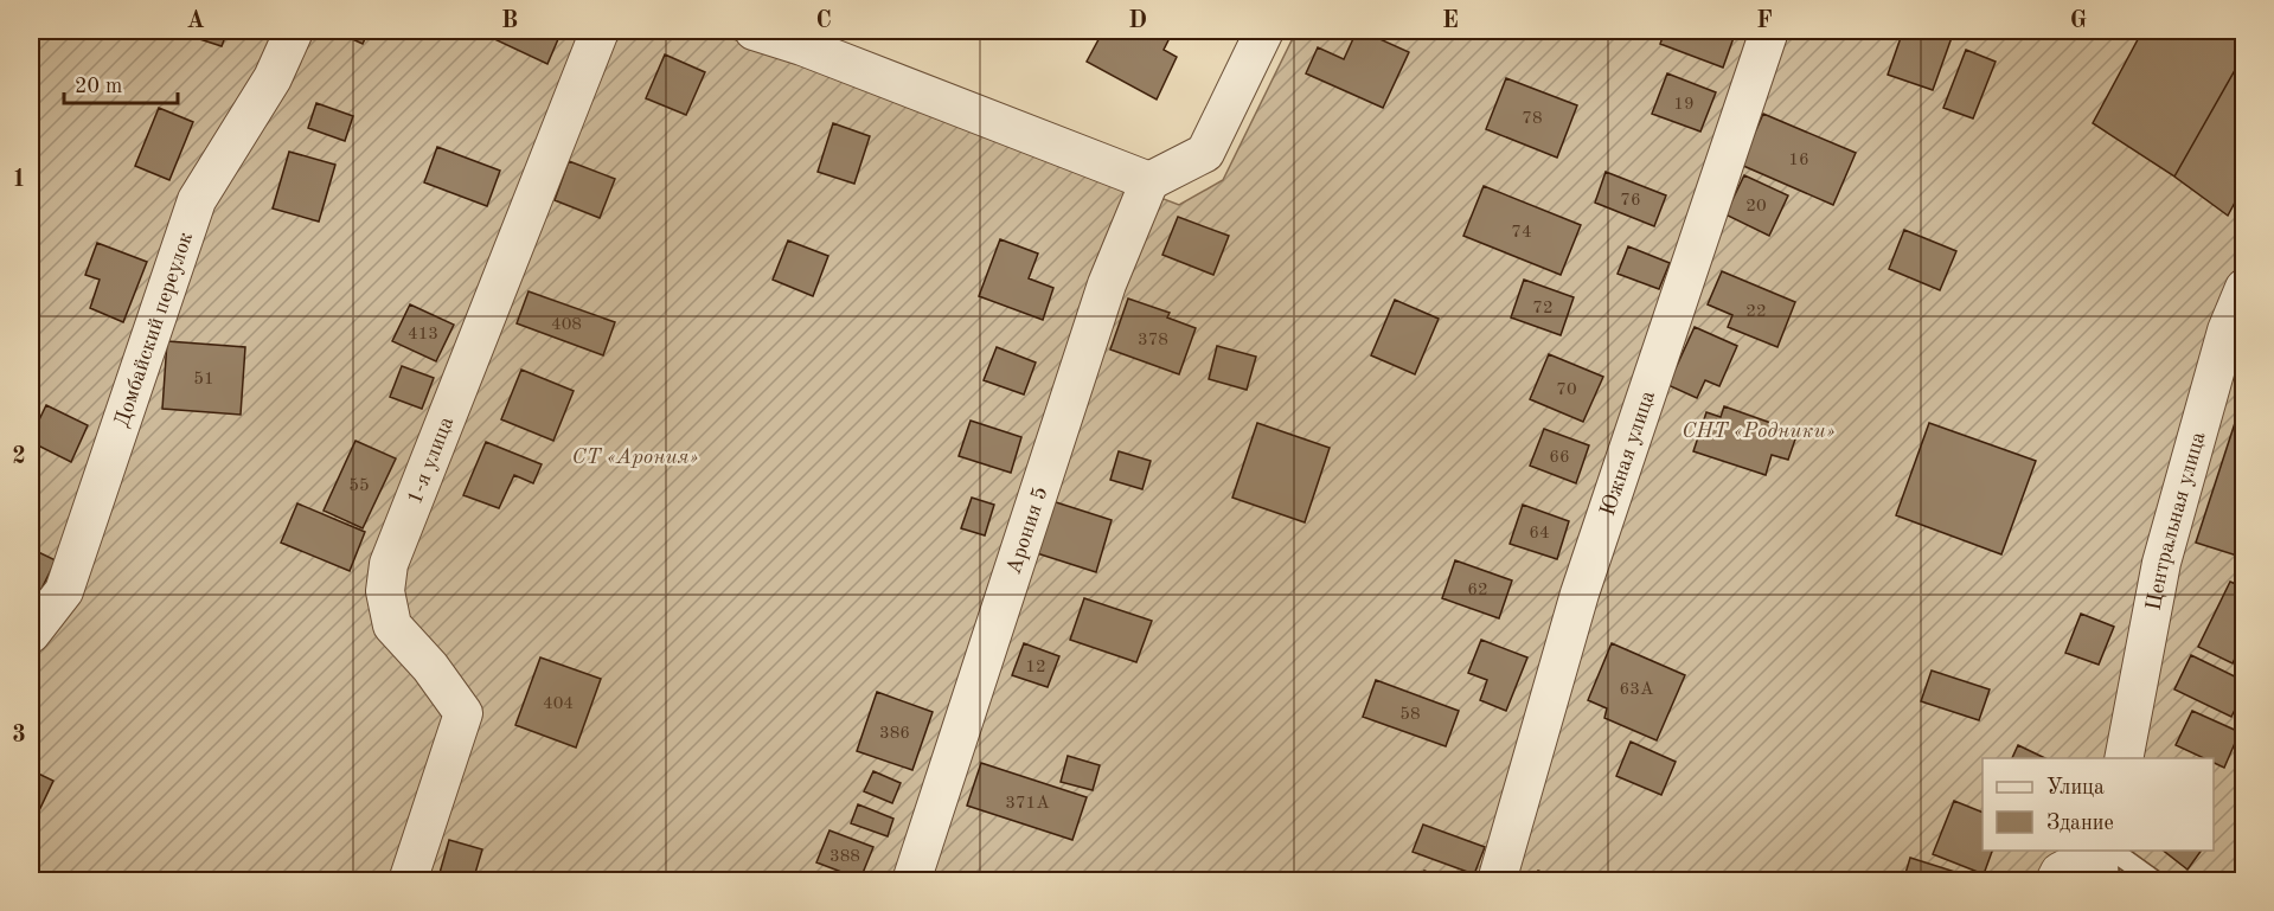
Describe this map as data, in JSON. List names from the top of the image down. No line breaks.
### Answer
{"streets":{"street":["Домбайский переулок","Южная улица","1-я улица","Центральная улица","Арония 5"]},"parks":["СНТ «Родники»","СТ «Арония»"],"house_numbers":["19","78","16","76","20","74","72","22","408","413","378","51","70","66","55","64","62","12","63А","404","58","386","371А","388"],"legend":["Улица","Здание"],"scale_bar":"20 m","grid":{"columns":["A","B","C","D","E","F","G"],"rows":["1","2","3"]}}
